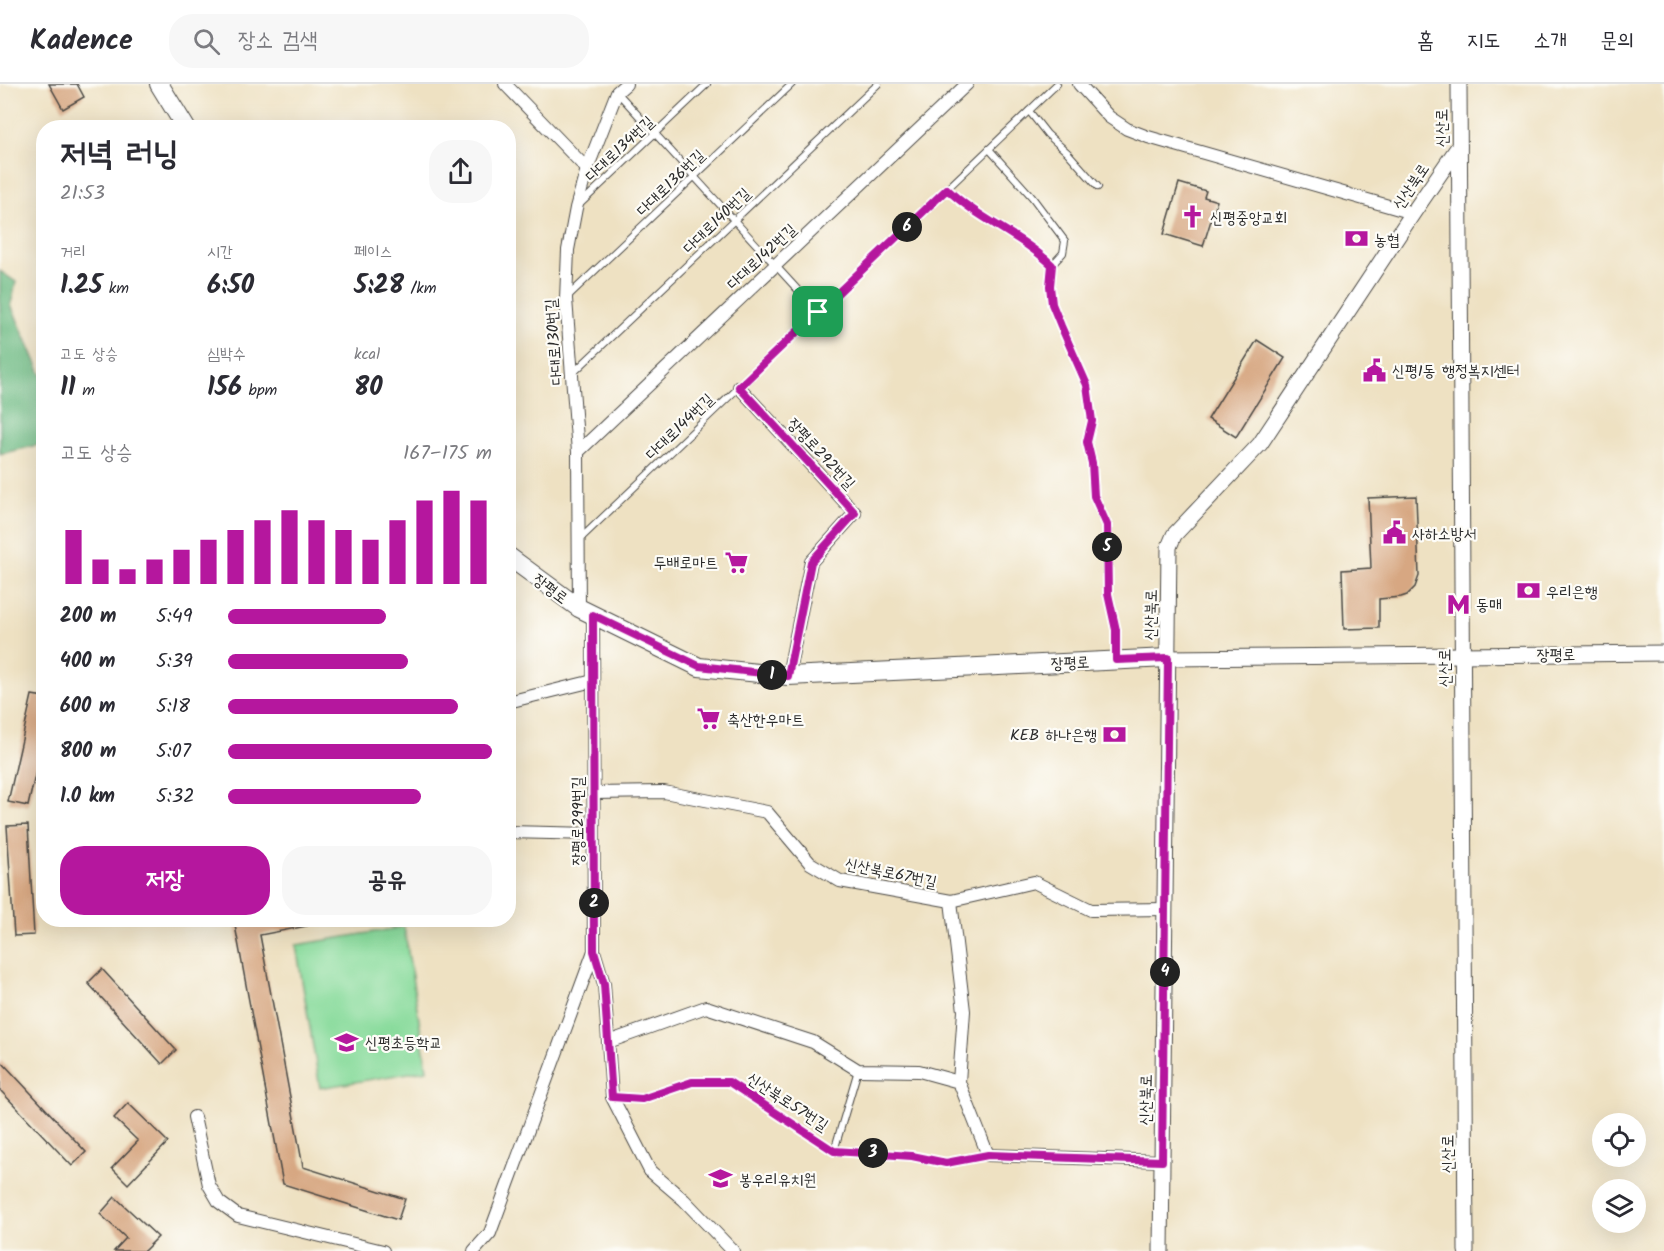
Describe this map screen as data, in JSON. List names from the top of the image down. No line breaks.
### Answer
{"streets":{"main road":["장평로"],"street":["신산로","신산북로","다대로142번길","다대로130번길","장평로292번길","장평로299번길","신산북로67번길","신산북로57번길"],"lane":["다대로134번길","다대로136번길","다대로140번길","다대로144번길"]},"crossings":[["신산로","신산북로"],["신산로","장평로"],["다대로134번길","다대로130번길"],["다대로136번길","다대로130번길"],["신산북로","장평로"],["신산북로","신산북로67번길"],["신산북로","신산북로57번길"],["다대로140번길","다대로130번길"],["다대로142번길","다대로130번길"],["다대로130번길","다대로144번길"],["다대로130번길","장평로"],["다대로130번길","장평로299번길"],["다대로144번길","장평로292번길"],["장평로292번길","장평로"],["장평로","장평로299번길"],["장평로299번길","신산북로67번길"],["장평로299번길","신산북로57번길"]],"places":{"church":["신평중앙교회"],"bank":["농협","우리은행","KEB 하나은행"],"public building":["신평1동 행정복지센터","사하소방서"],"supermarket":["두배로마트","축산한우마트"],"metro station":["동매"],"school or university":["신평초등학교","봉우리유치원"]},"page":{"header":"Kadence","search":"장소 검색","nav":["홈","지도","소개","문의"],"heading":["저녁 러닝","21:53"],"pins":["6","5","1","2","4","3"],"stats":[["거리","1.25 km"],["시간","6:50"],["페이스","5:28 /km"],["고도 상승","11 m"],["심박수","156 bpm"],["kcal","80"]],"chart":["고도 상승","167–175 m"],"list":[{"name":"200 m","note":"5:49"},{"name":"400 m","note":"5:39"},{"name":"600 m","note":"5:18"},{"name":"800 m","note":"5:07"},{"name":"1.0 km","note":"5:32"}],"buttons":["저장","공유"]}}
